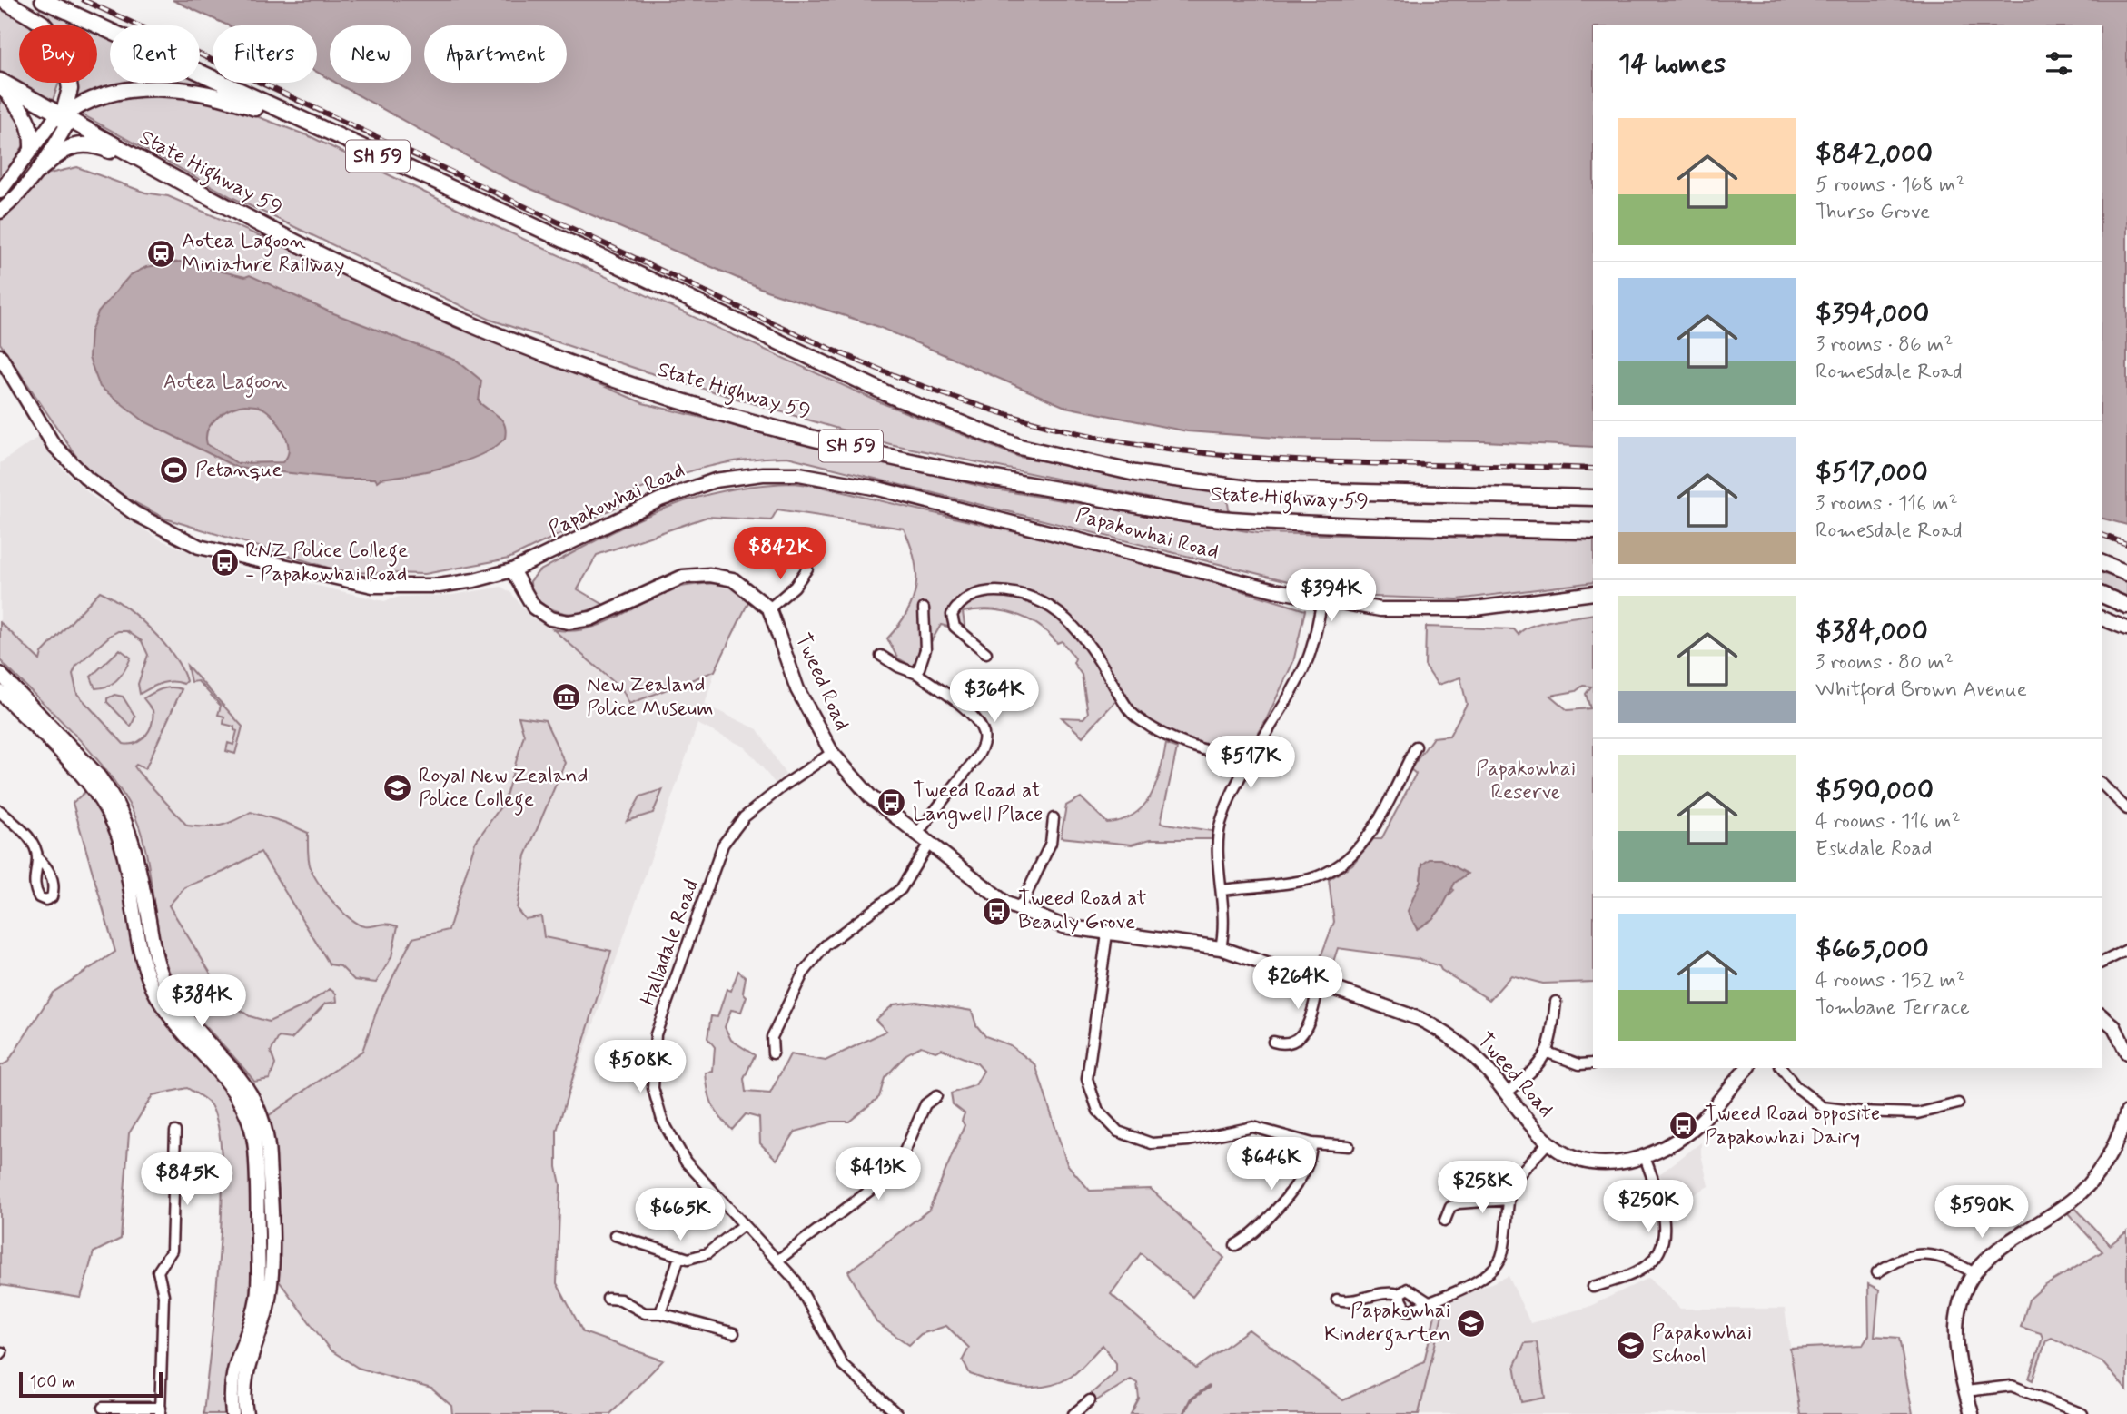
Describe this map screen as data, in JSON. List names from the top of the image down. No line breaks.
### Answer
{"streets":{"main road":["SH 59","State Highway 59"],"street":["Papakowhai Road","Tweed Road","Halladale Road"]},"crossings":[["Tweed Road","Halladale Road"]],"parks":["Aotea Lagoon","Papakowhai Reserve"],"places":{"station":["Aotea Lagoon Miniature Railway"],"sports":["Petanque"],"bus stop":["RNZ Police College - Papakowhai Road","Tweed Road at Langwell Place","Tweed Road at Beauly Grove","Tweed Road opposite Papakowhai Dairy"],"museum":["New Zealand Police Museum"],"school or university":["Royal New Zealand Police College","Papakowhai Kindergarten","Papakowhai School"]},"scale_bar":"100 m","page":{"chip":["Buy","Rent","Filters","New","Apartment"],"heading":"14 homes","list":[{"name":"$842,000","note":"5 rooms · 168 m² · Thurso Grove"},{"name":"$394,000","note":"3 rooms · 86 m² · Romesdale Road"},{"name":"$517,000","note":"3 rooms · 116 m² · Romesdale Road"},{"name":"$384,000","note":"3 rooms · 80 m² · Whitford Brown Avenue"},{"name":"$590,000","note":"4 rooms · 116 m² · Eskdale Road"},{"name":"$665,000","note":"4 rooms · 152 m² · Tombane Terrace"}],"price":["$842K","$394K","$364K","$517K","$264K","$384K","$508K","$646K","$413K","$845K","$258K","$250K","$590K","$665K"],"scale":"100 m"}}
